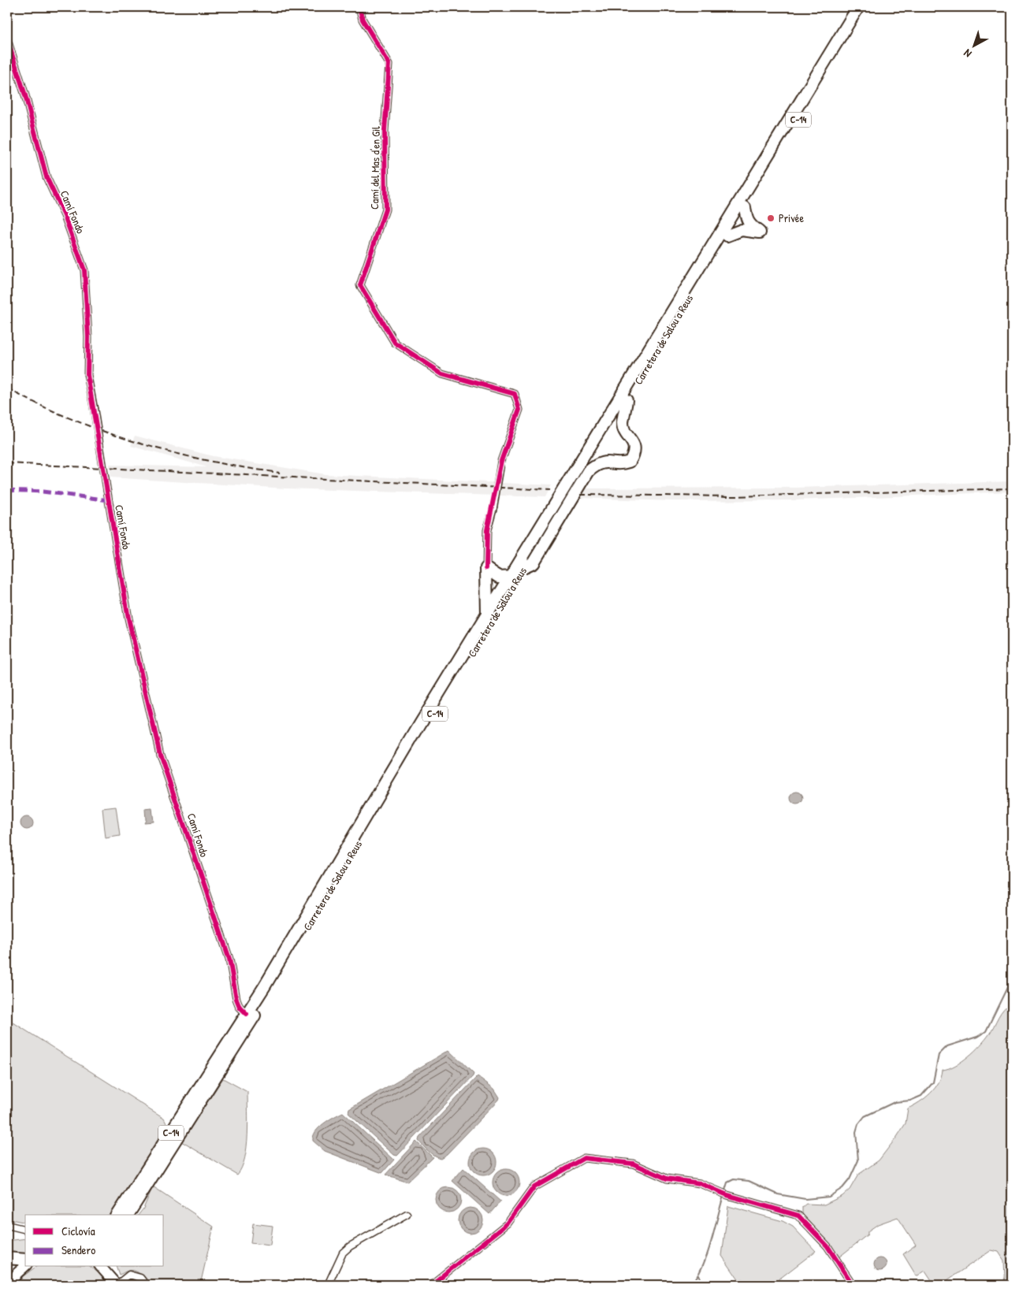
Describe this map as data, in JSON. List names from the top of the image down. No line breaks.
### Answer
{"streets":{"highway":["C-14","Carretera de Salou a Reus"],"street":["Camí del Mas d'en Gil","Camí Fondo"]},"crossings":[["C-14","Camí Fondo"]],"places":["Privée"],"legend":["Ciclovía","Sendero"],"north":"bottom left"}
